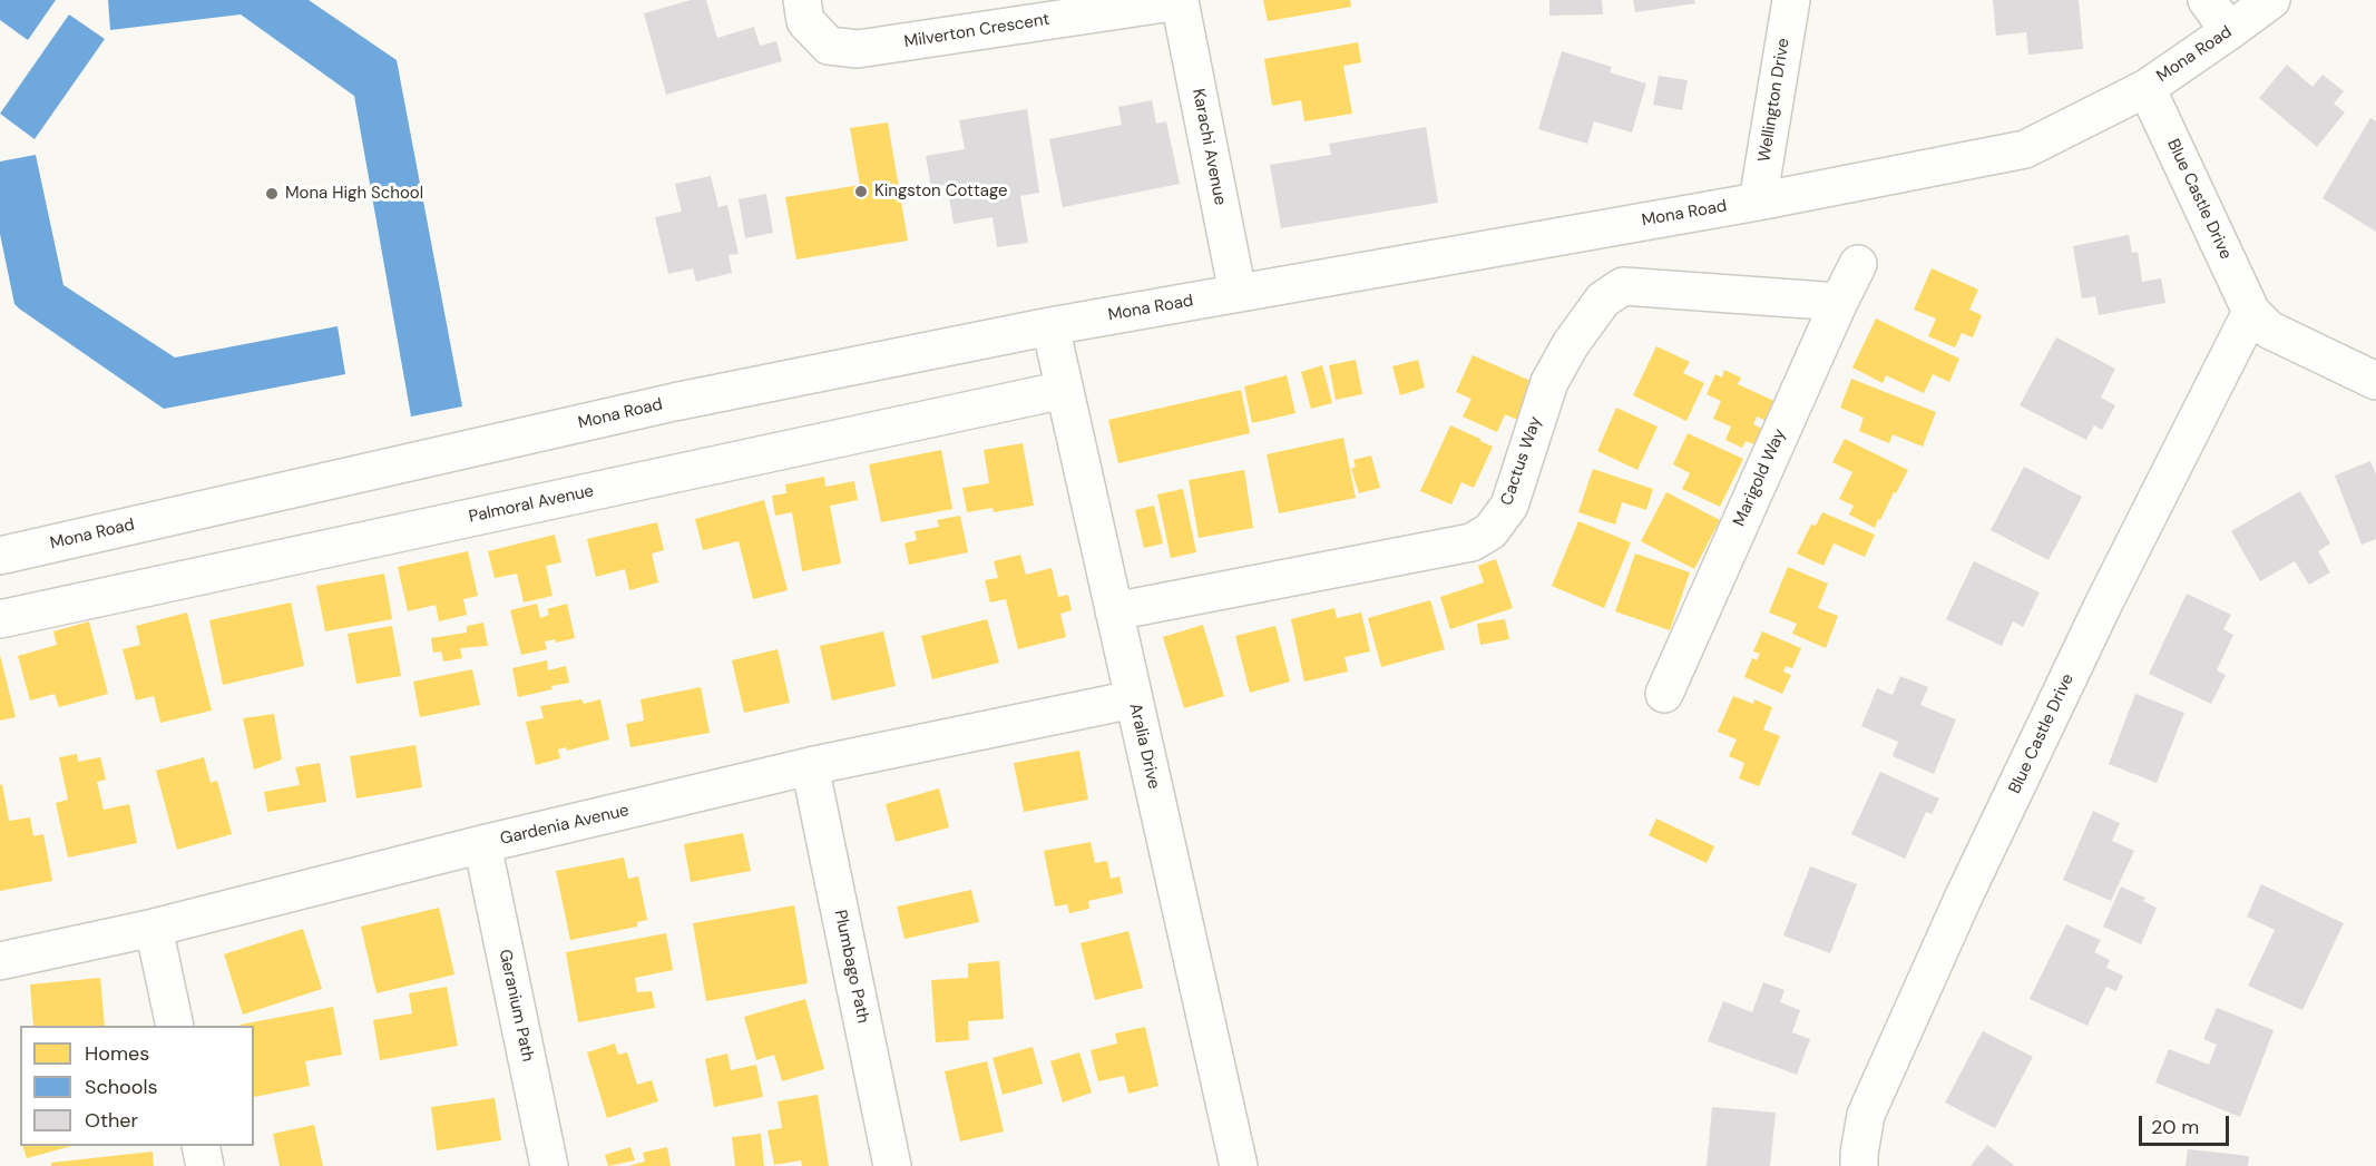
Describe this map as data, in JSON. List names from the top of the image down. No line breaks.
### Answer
{"streets":{"street":["Milverton Crescent","Mona Road","Wellington Drive","Karachi Avenue","Blue Castle Drive","Cactus Way","Marigold Way","Palmoral Avenue","Aralia Drive","Gardenia Avenue","Plumbago Path","Geranium Path"]},"crossings":[["Milverton Crescent","Karachi Avenue"],["Mona Road","Wellington Drive"],["Mona Road","Karachi Avenue"],["Mona Road","Blue Castle Drive"],["Mona Road","Aralia Drive"],["Cactus Way","Marigold Way"],["Cactus Way","Aralia Drive"],["Palmoral Avenue","Aralia Drive"],["Aralia Drive","Gardenia Avenue"],["Gardenia Avenue","Plumbago Path"],["Gardenia Avenue","Geranium Path"]],"places":["Kingston Cottage","Mona High School"],"legend":["Homes","Schools","Other"],"scale_bar":"20 m"}
